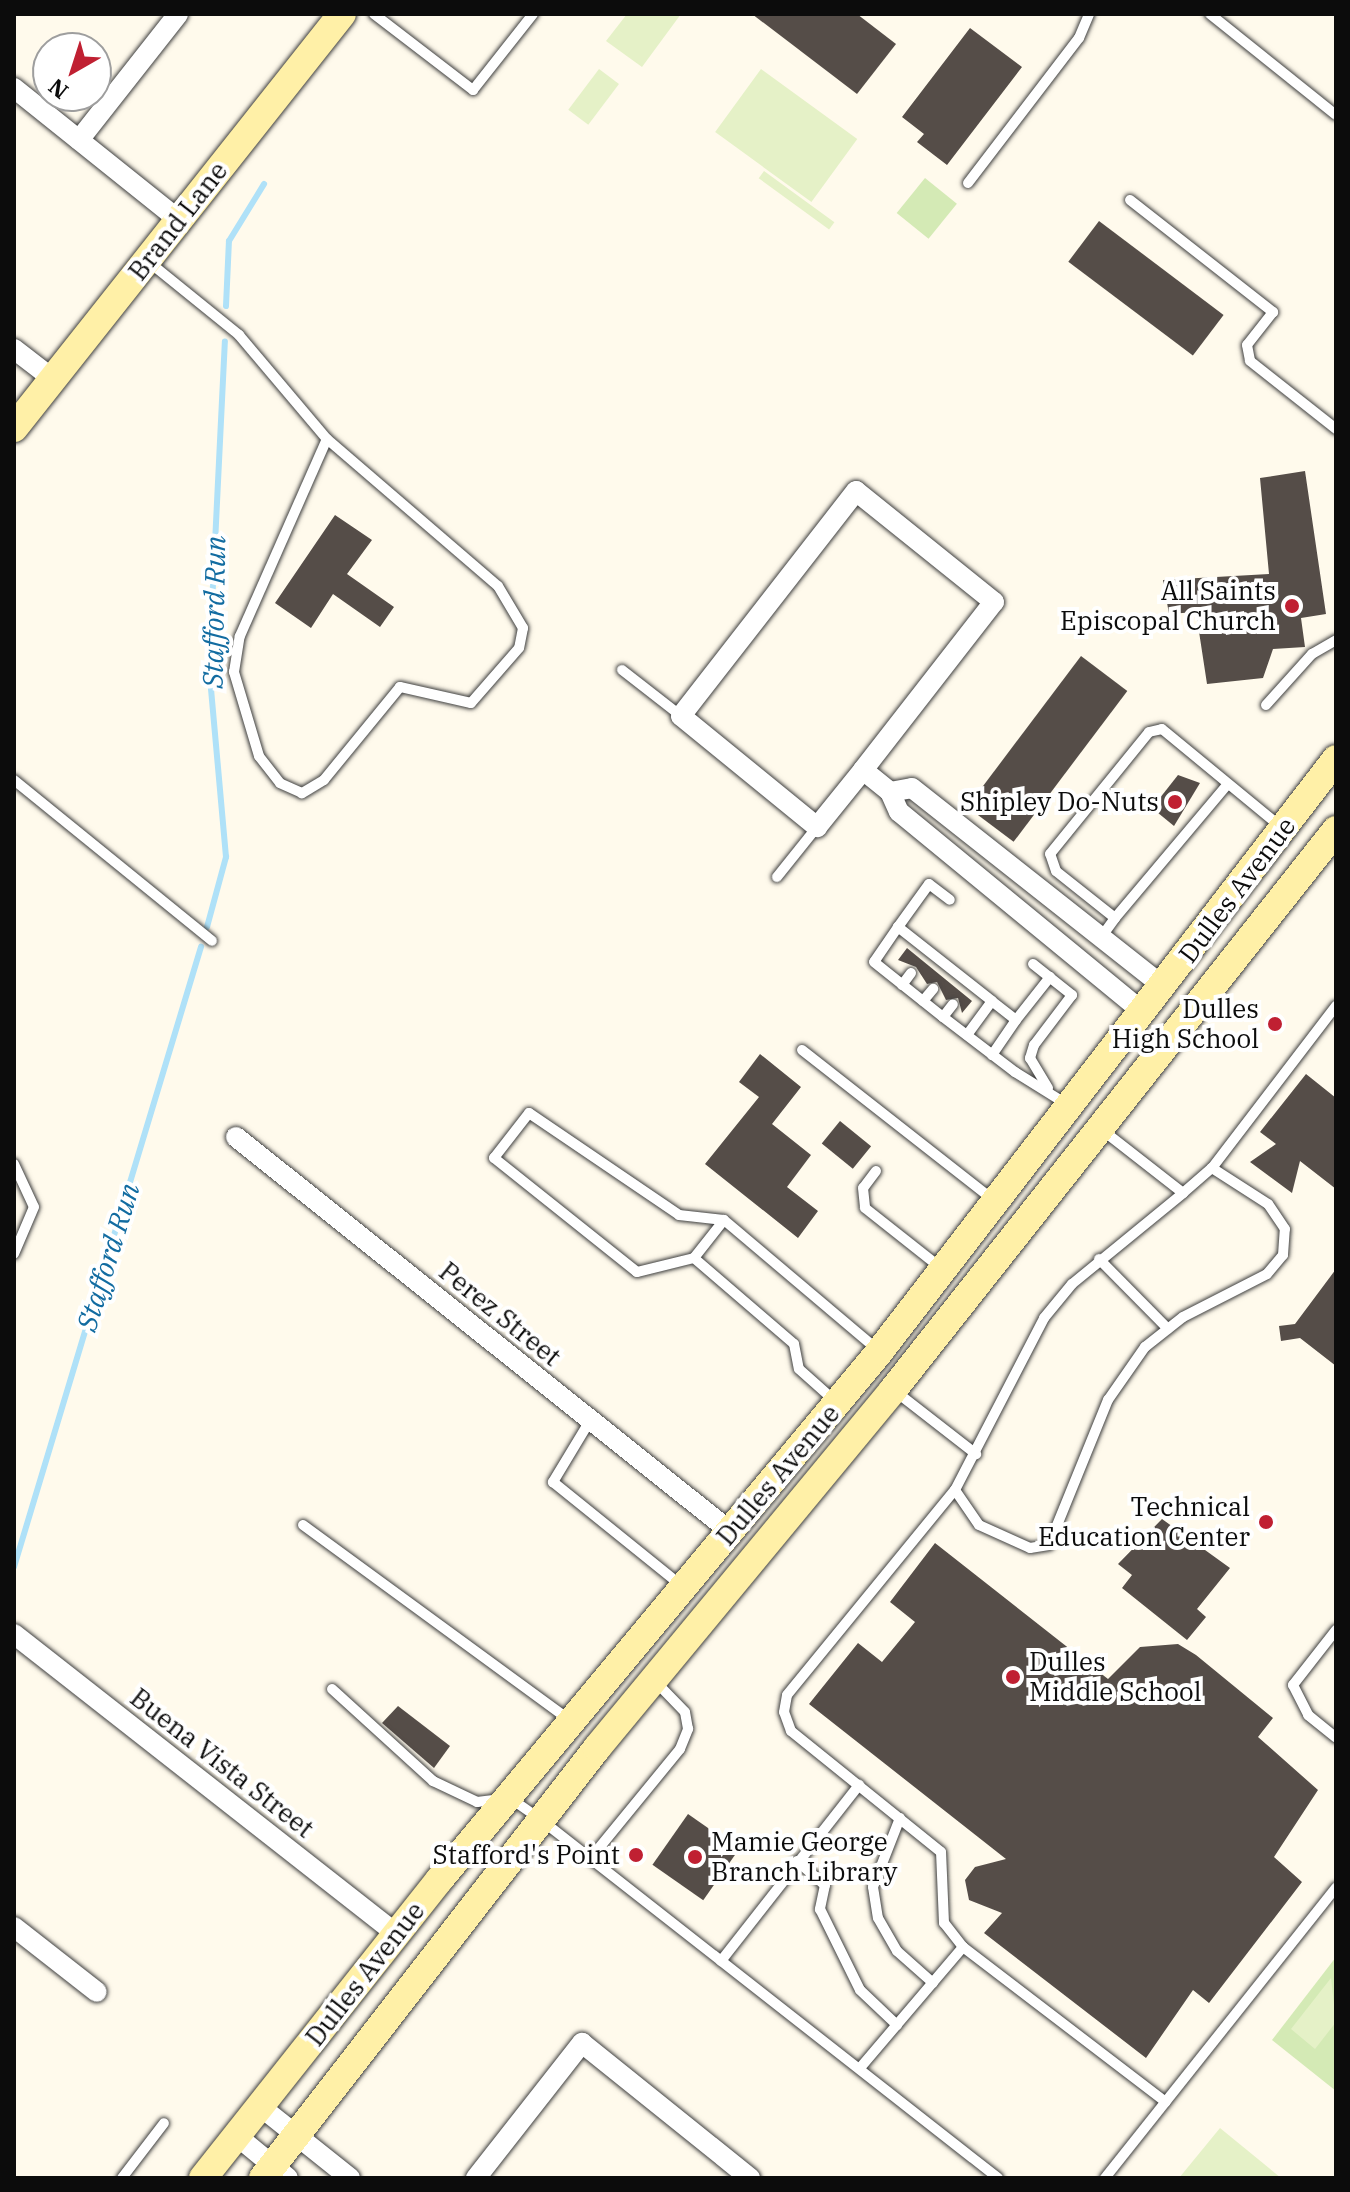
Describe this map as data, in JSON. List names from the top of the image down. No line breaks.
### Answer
{"streets":{"main road":["Brand Lane","Dulles Avenue"],"street":["Perez Street","Buena Vista Street"]},"crossings":[["Dulles Avenue","Perez Street"],["Dulles Avenue","Buena Vista Street"]],"water":["Stafford Run"],"places":["All Saints Episcopal Church","Shipley Do-Nuts","Dulles High School","Technical Education Center","Dulles Middle School","Stafford's Point","Mamie George Branch Library"],"north":"bottom left"}
